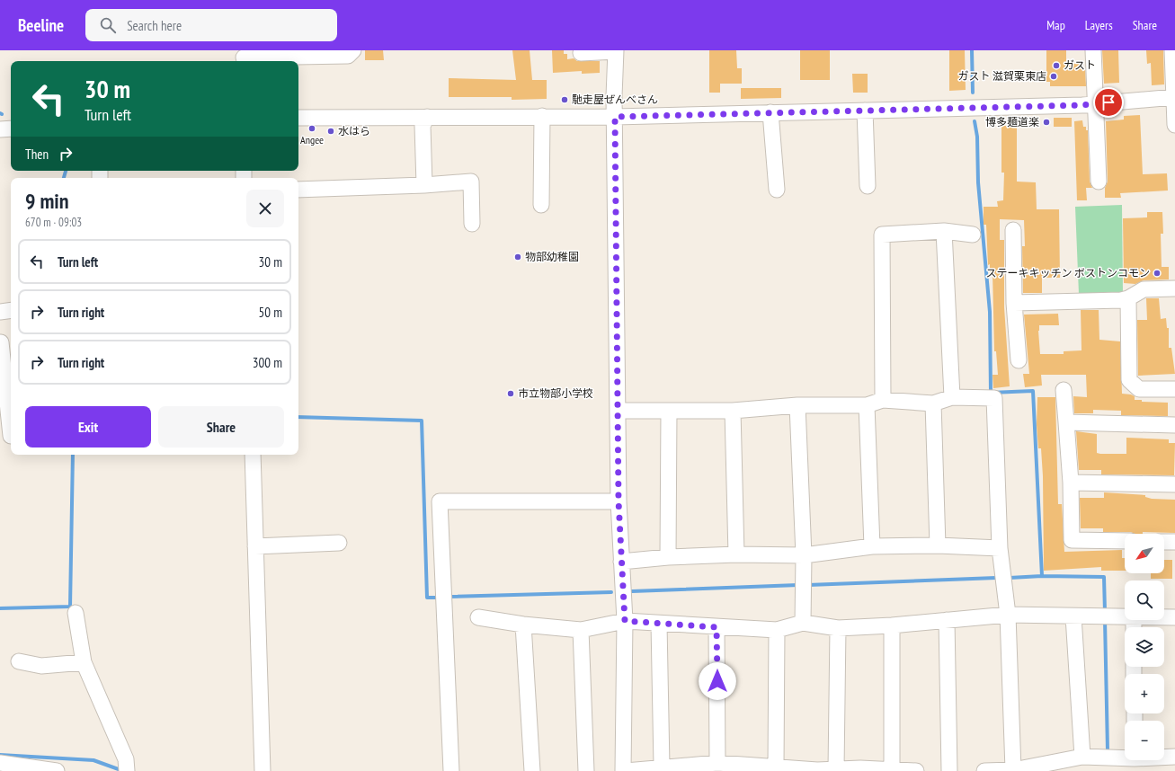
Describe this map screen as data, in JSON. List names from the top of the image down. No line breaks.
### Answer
{"places":["ガスト","ガスト 滋賀栗東店","馳走屋ぜんべさん","博多麺道楽","Angee","水はら","物部幼稚園","ステーキキッチン ボストンコモン","市立物部小学校"],"north":"bottom left","page":{"header":"Beeline","search":"Search here","nav":["Map","Layers","Share"],"turn":["30 m","Turn left"],"then":"Then","heading":["9 min","670 m · 09:03"],"list":[{"name":"Turn left","value":"30 m"},{"name":"Turn right","value":"50 m"},{"name":"Turn right","value":"300 m"}],"buttons":["Exit","Share"],"map_buttons":["+","−"]}}
